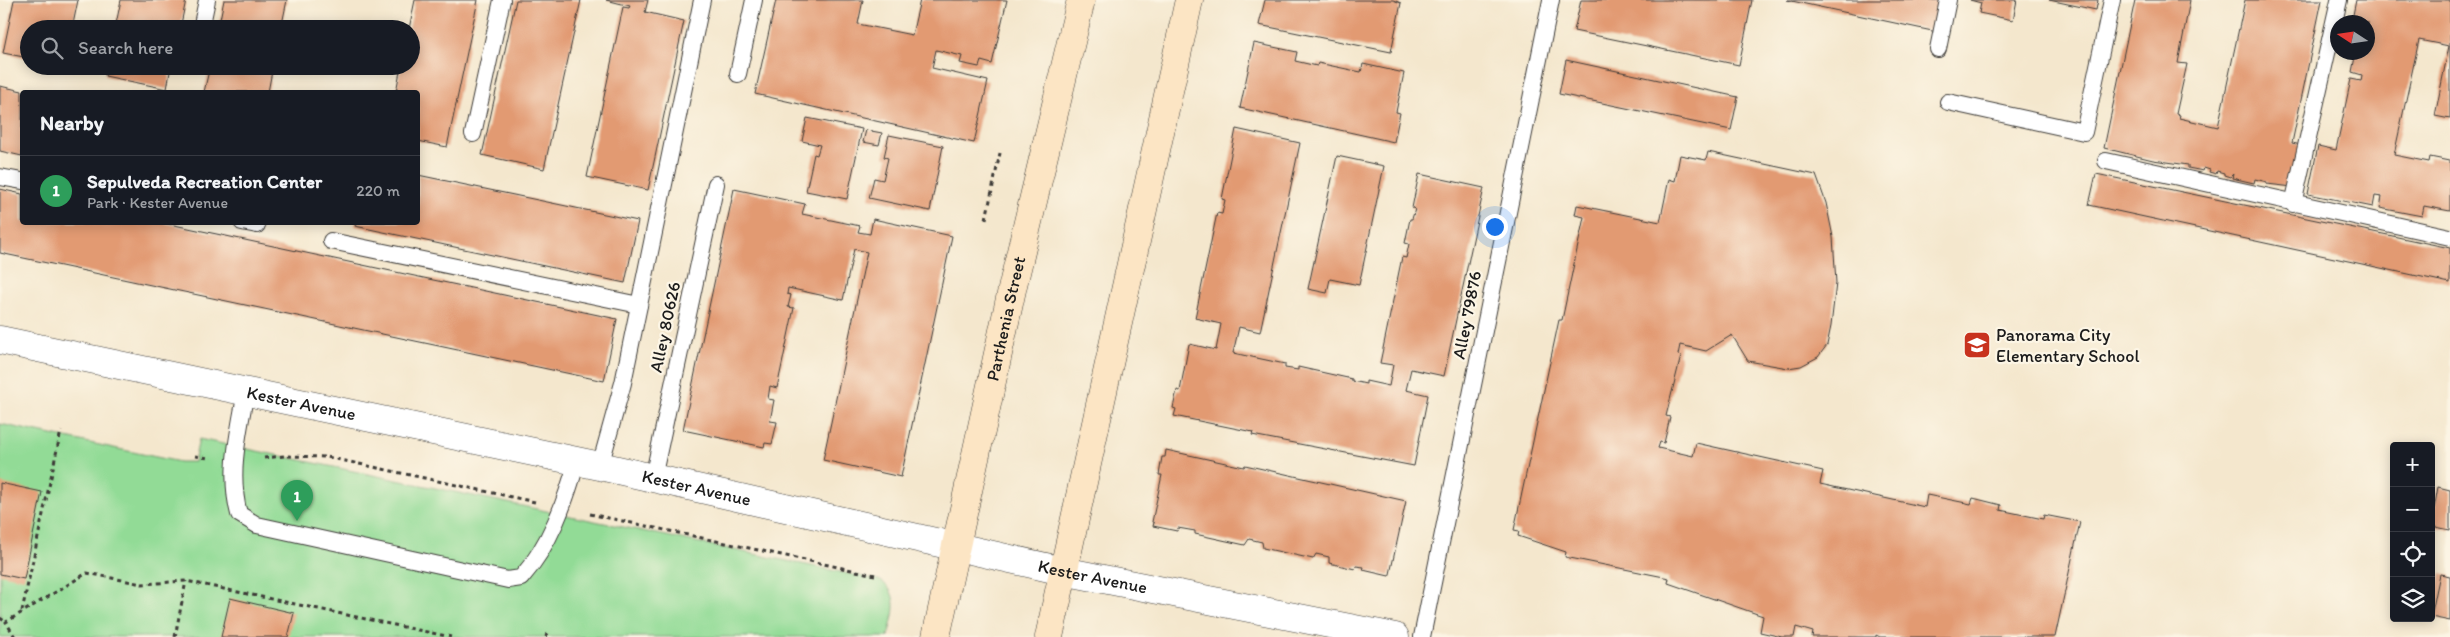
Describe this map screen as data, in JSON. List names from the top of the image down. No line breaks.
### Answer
{"streets":{"main road":["Parthenia Street"],"street":["Kester Avenue"],"lane":["Alley 79876","Alley 80626"]},"crossings":[["Parthenia Street","Kester Avenue"],["Alley 80626","Kester Avenue"]],"places":{"school or university":["Panorama City Elementary School"]},"north":"left","page":{"search":"Search here","heading":"Nearby","list":[{"mark":"1","name":"Sepulveda Recreation Center","note":"Park · Kester Avenue","value":"220 m"}],"map_buttons":["+","−"],"pins":"1"}}
